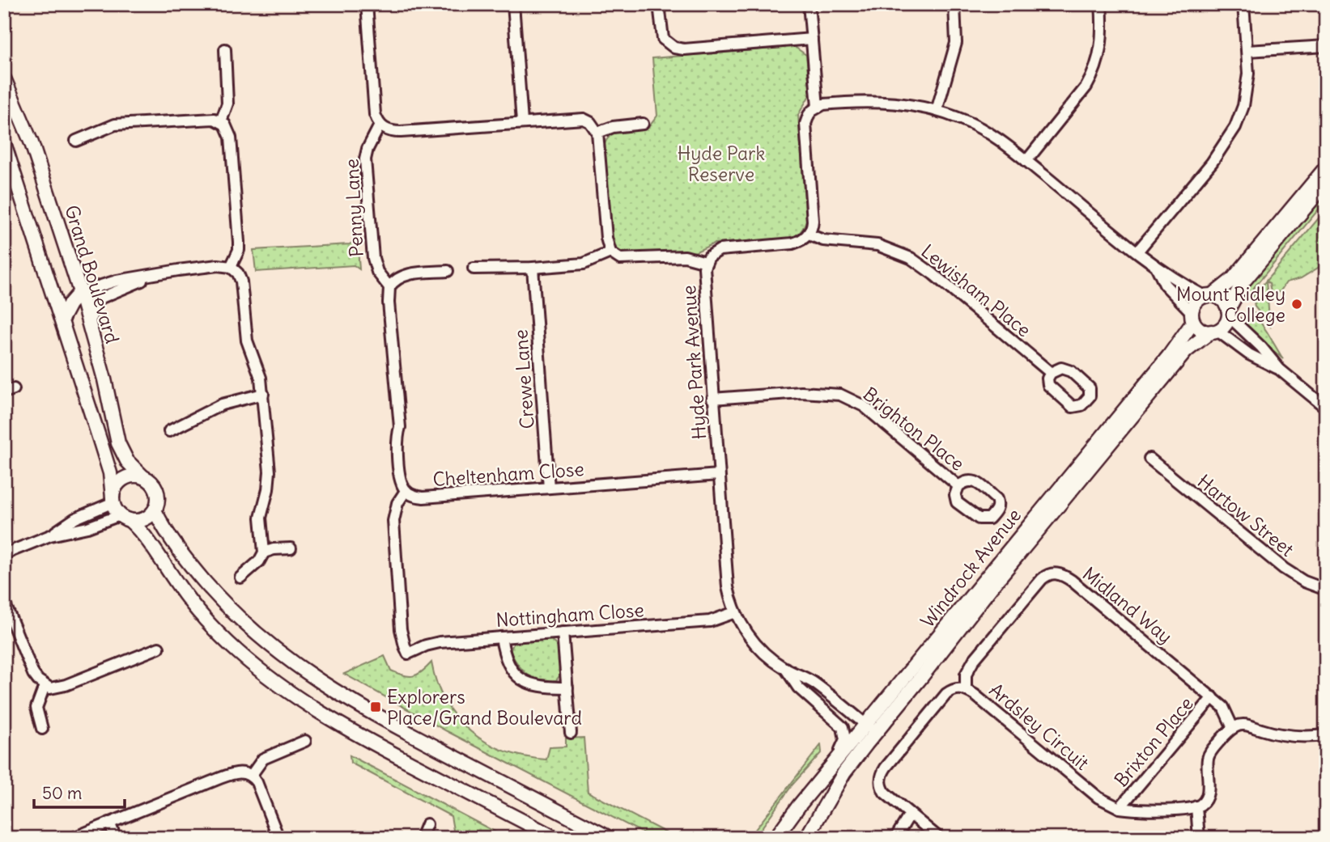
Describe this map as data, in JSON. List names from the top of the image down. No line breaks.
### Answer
{"streets":{"street":["Penny Lane","Grand Boulevard","Lewisham Place","Hyde Park Avenue","Crewe Lane","Brighton Place","Cheltenham Close","Hartow Street","Windrock Avenue","Midland Way","Nottingham Close","Ardsley Circuit","Brixton Place"]},"crossings":[["Lewisham Place","Hyde Park Avenue"],["Hyde Park Avenue","Brighton Place"],["Hyde Park Avenue","Cheltenham Close"],["Hyde Park Avenue","Windrock Avenue"],["Hyde Park Avenue","Nottingham Close"],["Crewe Lane","Cheltenham Close"],["Cheltenham Close","Nottingham Close"],["Midland Way","Ardsley Circuit"],["Midland Way","Brixton Place"],["Ardsley Circuit","Brixton Place"]],"parks":["Hyde Park Reserve"],"places":{"other":["Mount Ridley College"],"transit":["Explorers Place/Grand Boulevard"]},"scale_bar":"50 m"}
